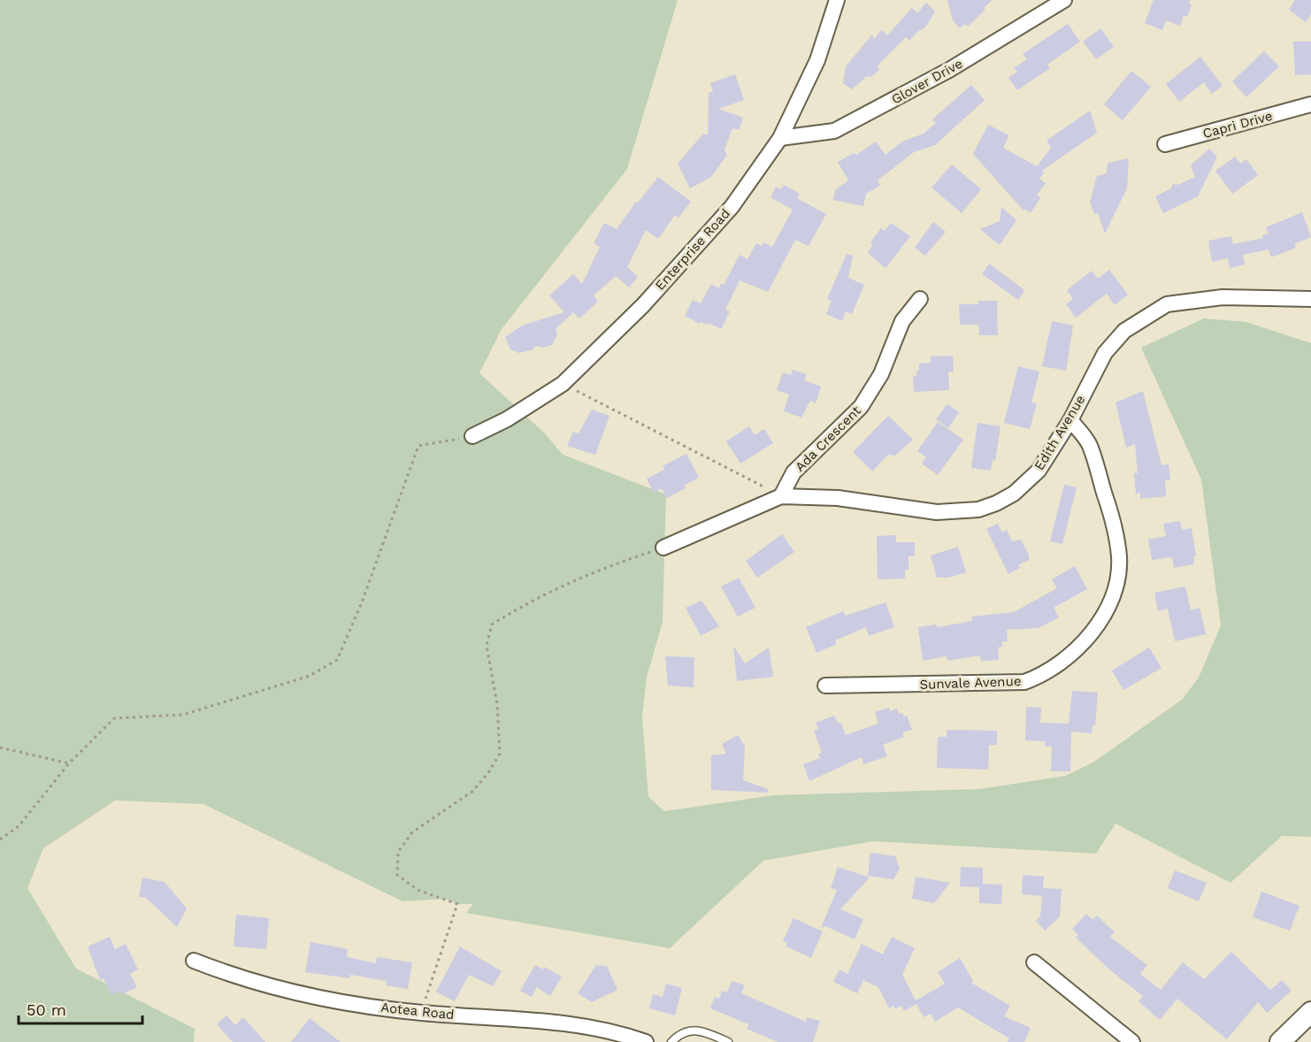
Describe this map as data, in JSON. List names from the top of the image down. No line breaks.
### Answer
{"streets":{"street":["Glover Drive","Capri Drive","Enterprise Road","Edith Avenue","Ada Crescent","Sunvale Avenue","Aotea Road"]},"crossings":[["Glover Drive","Enterprise Road"],["Edith Avenue","Ada Crescent"],["Edith Avenue","Sunvale Avenue"]],"scale_bar":"50 m"}
